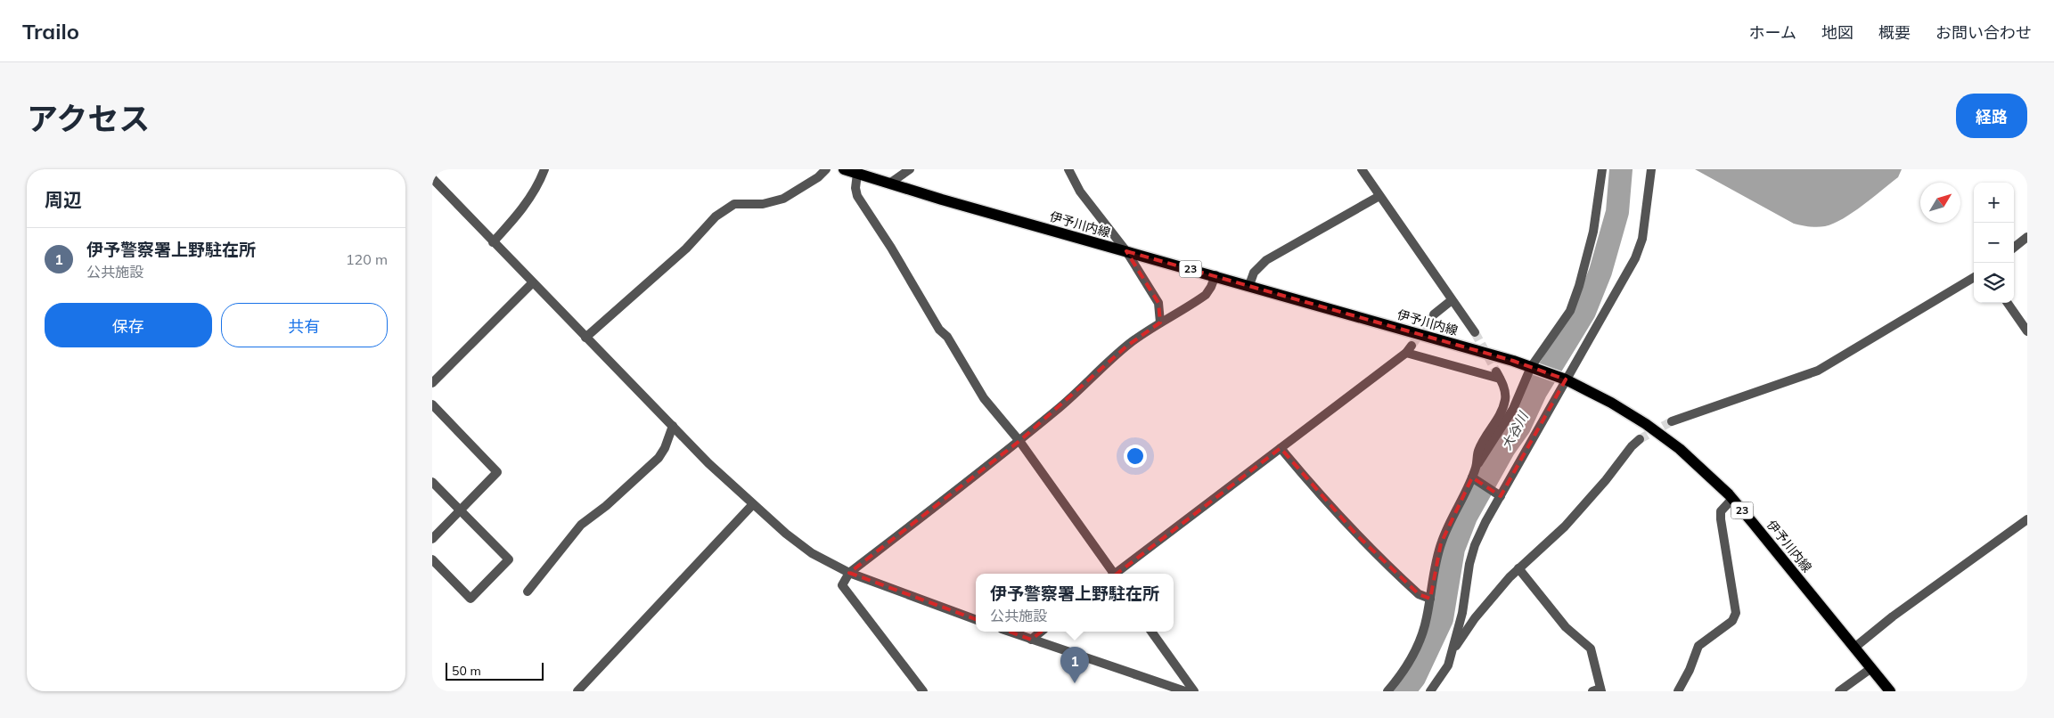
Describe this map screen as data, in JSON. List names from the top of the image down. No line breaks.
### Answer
{"streets":{"main road":["伊予川内線","23"]},"water":["大谷川"],"scale_bar":"50 m","north":"top right","page":{"header":"Trailo","nav":["ホーム","地図","概要","お問い合わせ"],"title":"アクセス","buttons":["経路",["保存","共有"]],"heading":"周辺","map_buttons":["+","−"],"list":[{"mark":"1","name":"伊予警察署上野駐在所","note":"公共施設","value":"120 m"}],"popup":["伊予警察署上野駐在所","公共施設"],"pins":"1","scale":"50 m"}}
